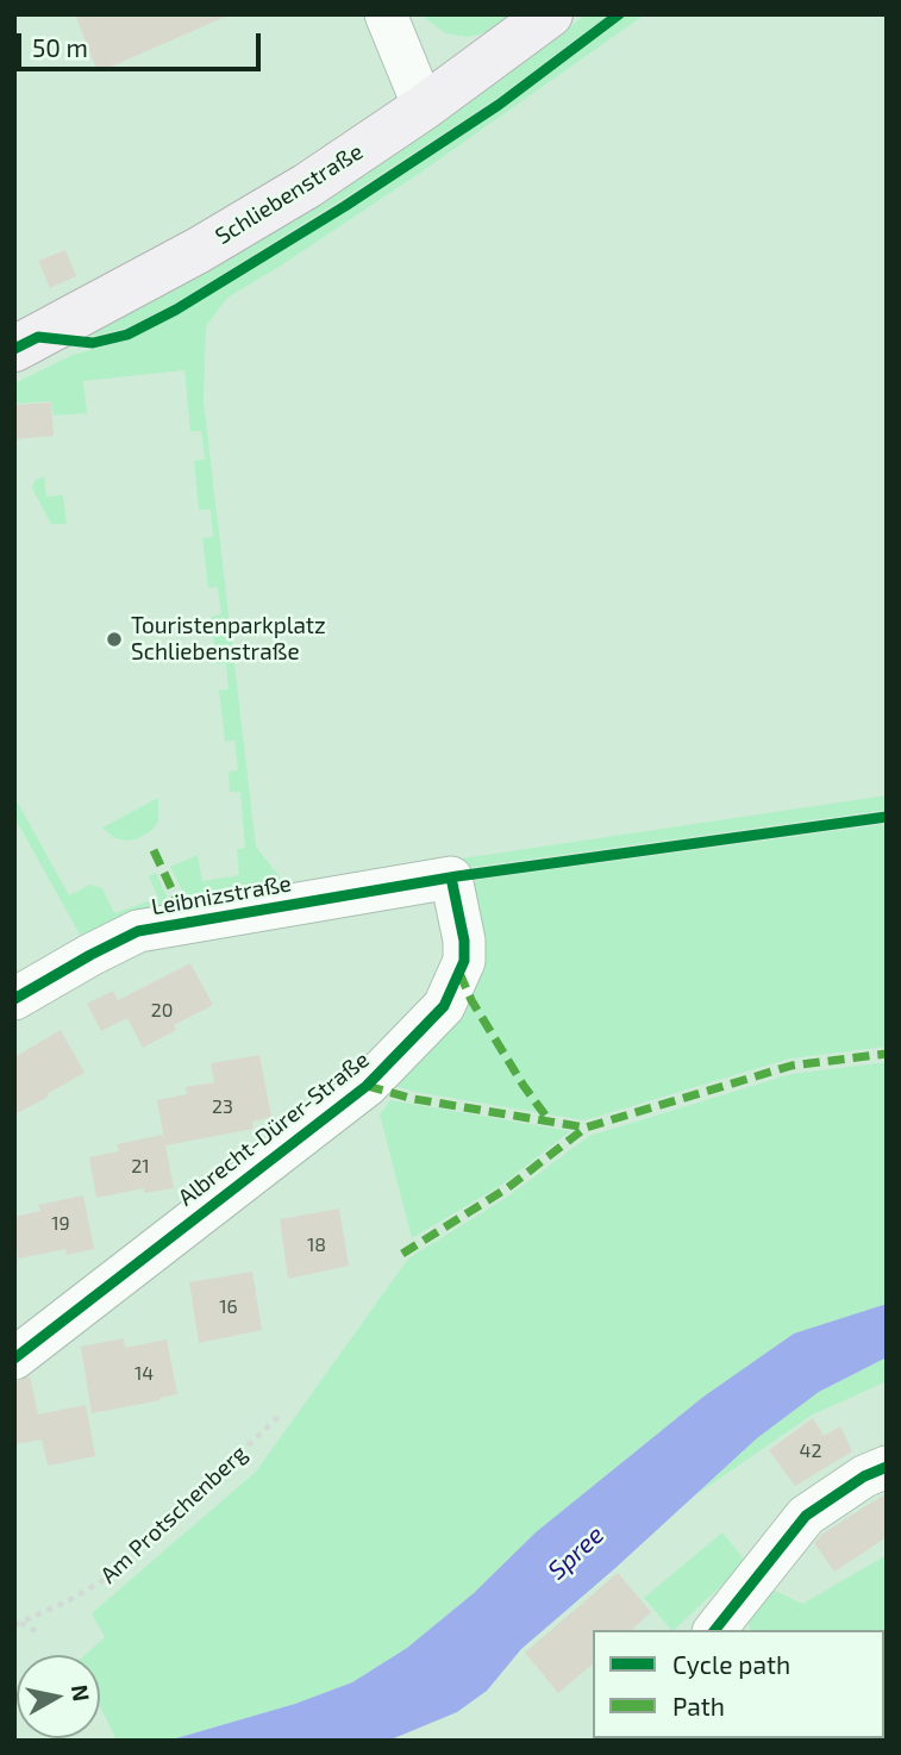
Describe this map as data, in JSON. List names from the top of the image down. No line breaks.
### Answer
{"streets":{"main road":["Schliebenstraße"],"street":["Leibnizstraße","Albrecht-Dürer-Straße"],"path":["Am Protschenberg"]},"crossings":[["Leibnizstraße","Albrecht-Dürer-Straße"]],"water":["Spree"],"places":["Touristenparkplatz Schliebenstraße"],"house_numbers":["20","23","21","19","18","16","14","42"],"legend":["Cycle path","Path"],"scale_bar":"50 m","north":"right"}
